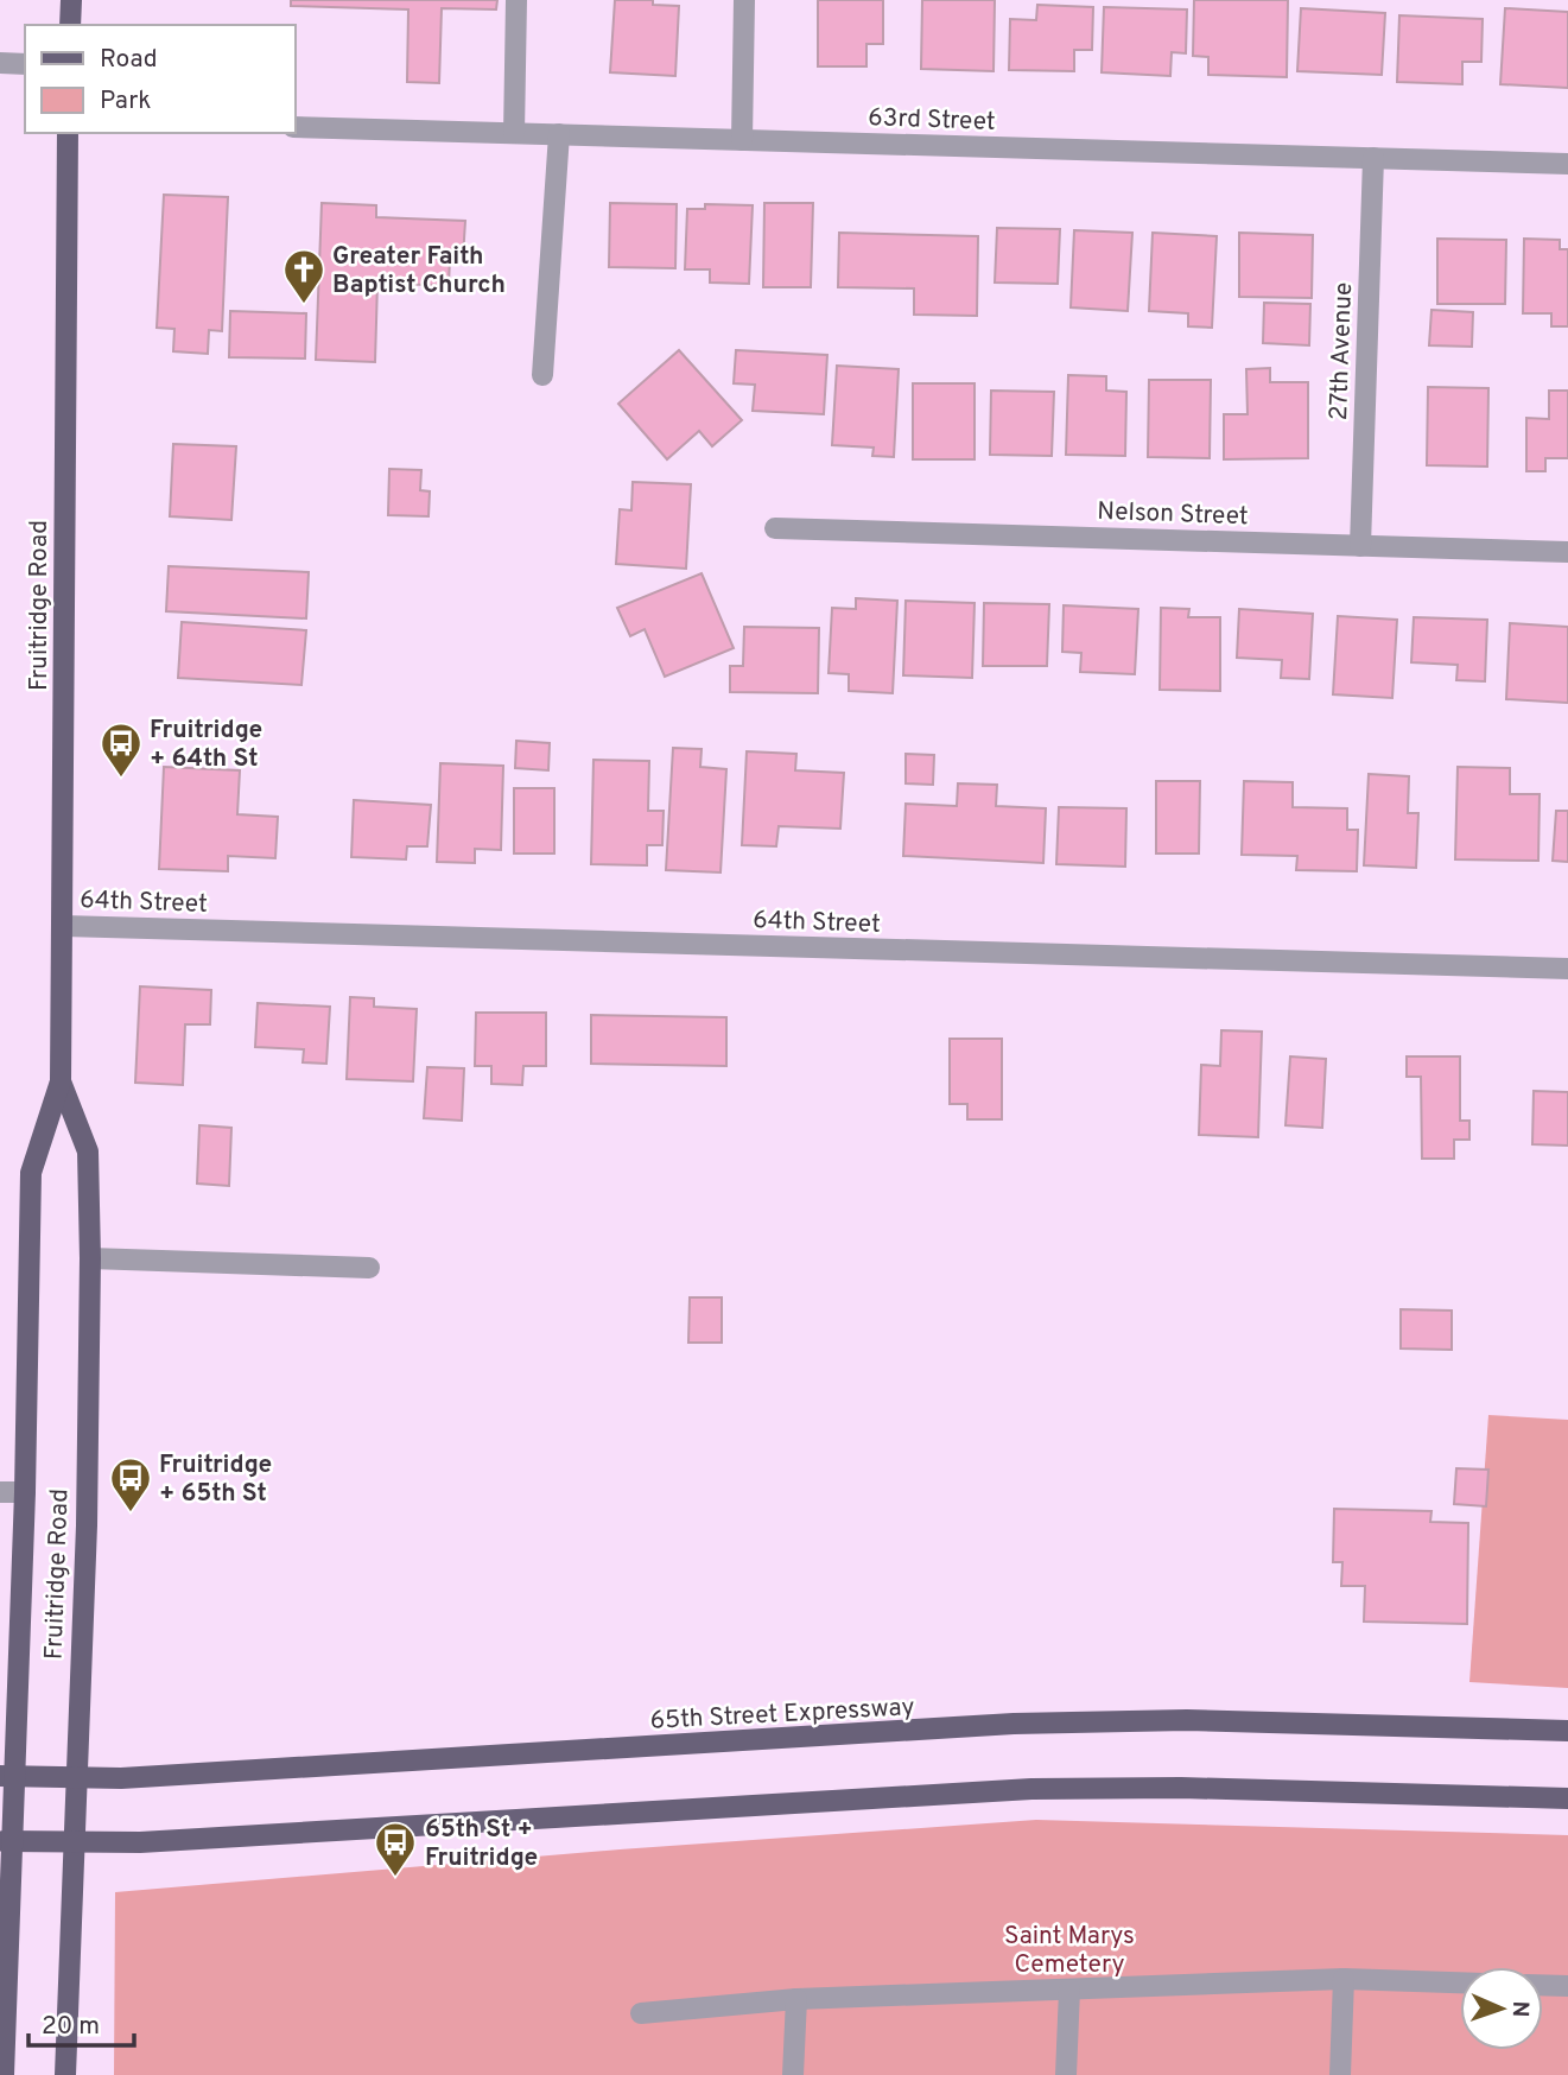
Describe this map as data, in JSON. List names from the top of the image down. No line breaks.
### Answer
{"streets":{"main road":["Fruitridge Road","65th Street Expressway"],"street":["63rd Street","27th Avenue","Nelson Street","64th Street"]},"crossings":[["63rd Street","27th Avenue"],["27th Avenue","Nelson Street"],["Fruitridge Road","64th Street"],["Fruitridge Road","65th Street Expressway"]],"parks":["Saint Marys Cemetery"],"places":{"church":["Greater Faith Baptist Church"],"bus stop":["Fruitridge + 64th St","Fruitridge + 65th St","65th St + Fruitridge"]},"legend":["Road","Park"],"scale_bar":"20 m","north":"right"}
